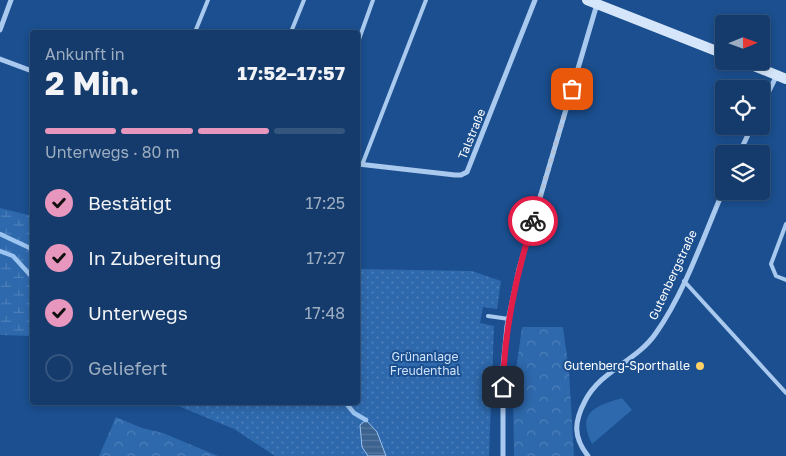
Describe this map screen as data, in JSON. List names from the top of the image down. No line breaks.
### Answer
{"streets":{"street":["Talstraße","Gutenbergstraße"]},"parks":["Grünanlage Freudenthal"],"places":["Gutenberg-Sporthalle"],"north":"right","page":{"heading":["2 Min.","Ankunft in","17:52–17:57"],"bar":"Unterwegs · 80 m","list":[["Bestätigt","17:25"],["In Zubereitung","17:27"],["Unterwegs","17:48"],"Geliefert"]}}
